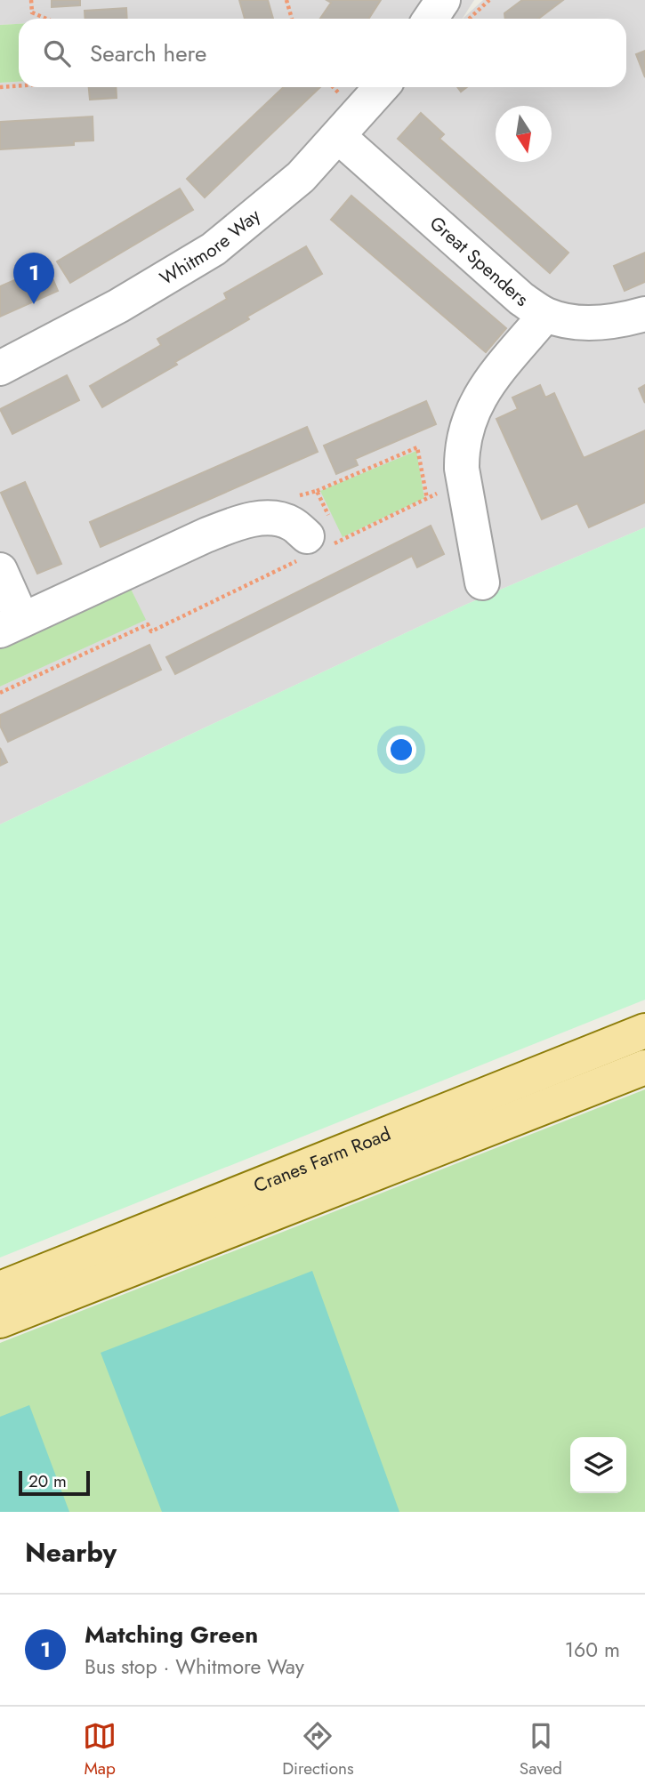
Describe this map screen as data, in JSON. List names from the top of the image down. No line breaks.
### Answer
{"streets":{"main road":["Cranes Farm Road"],"street":["Whitmore Way","Great Spenders"]},"crossings":[["Whitmore Way","Great Spenders"]],"scale_bar":"20 m","north":"bottom","page":{"search":"Search here","pins":"1","scale":"20 m","heading":"Nearby","list":[{"mark":"1","name":"Matching Green","note":"Bus stop · Whitmore Way","value":"160 m"}],"nav":["Map","Directions","Saved"]}}
